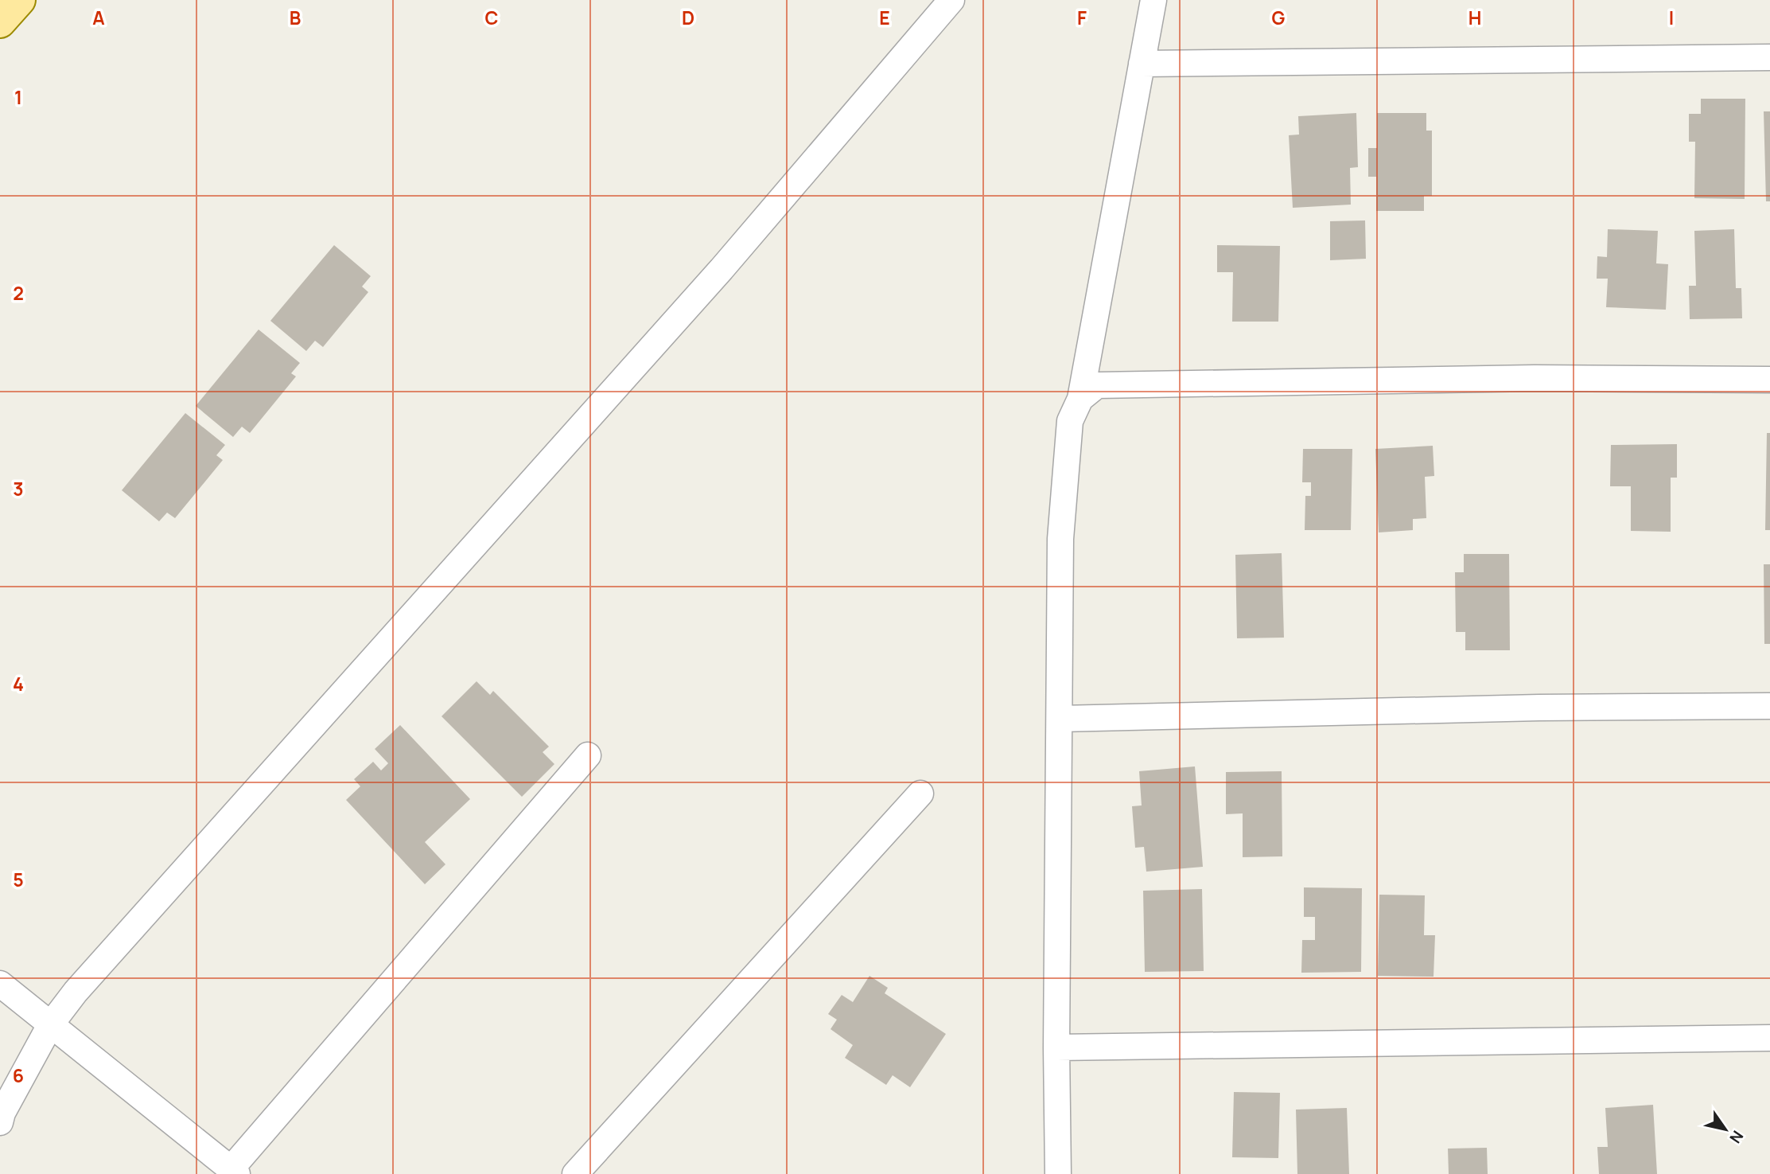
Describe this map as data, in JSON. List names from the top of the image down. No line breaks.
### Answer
{"north":"bottom right","grid":{"columns":["A","B","C","D","E","F","G","H","I"],"rows":["1","2","3","4","5","6"]}}
